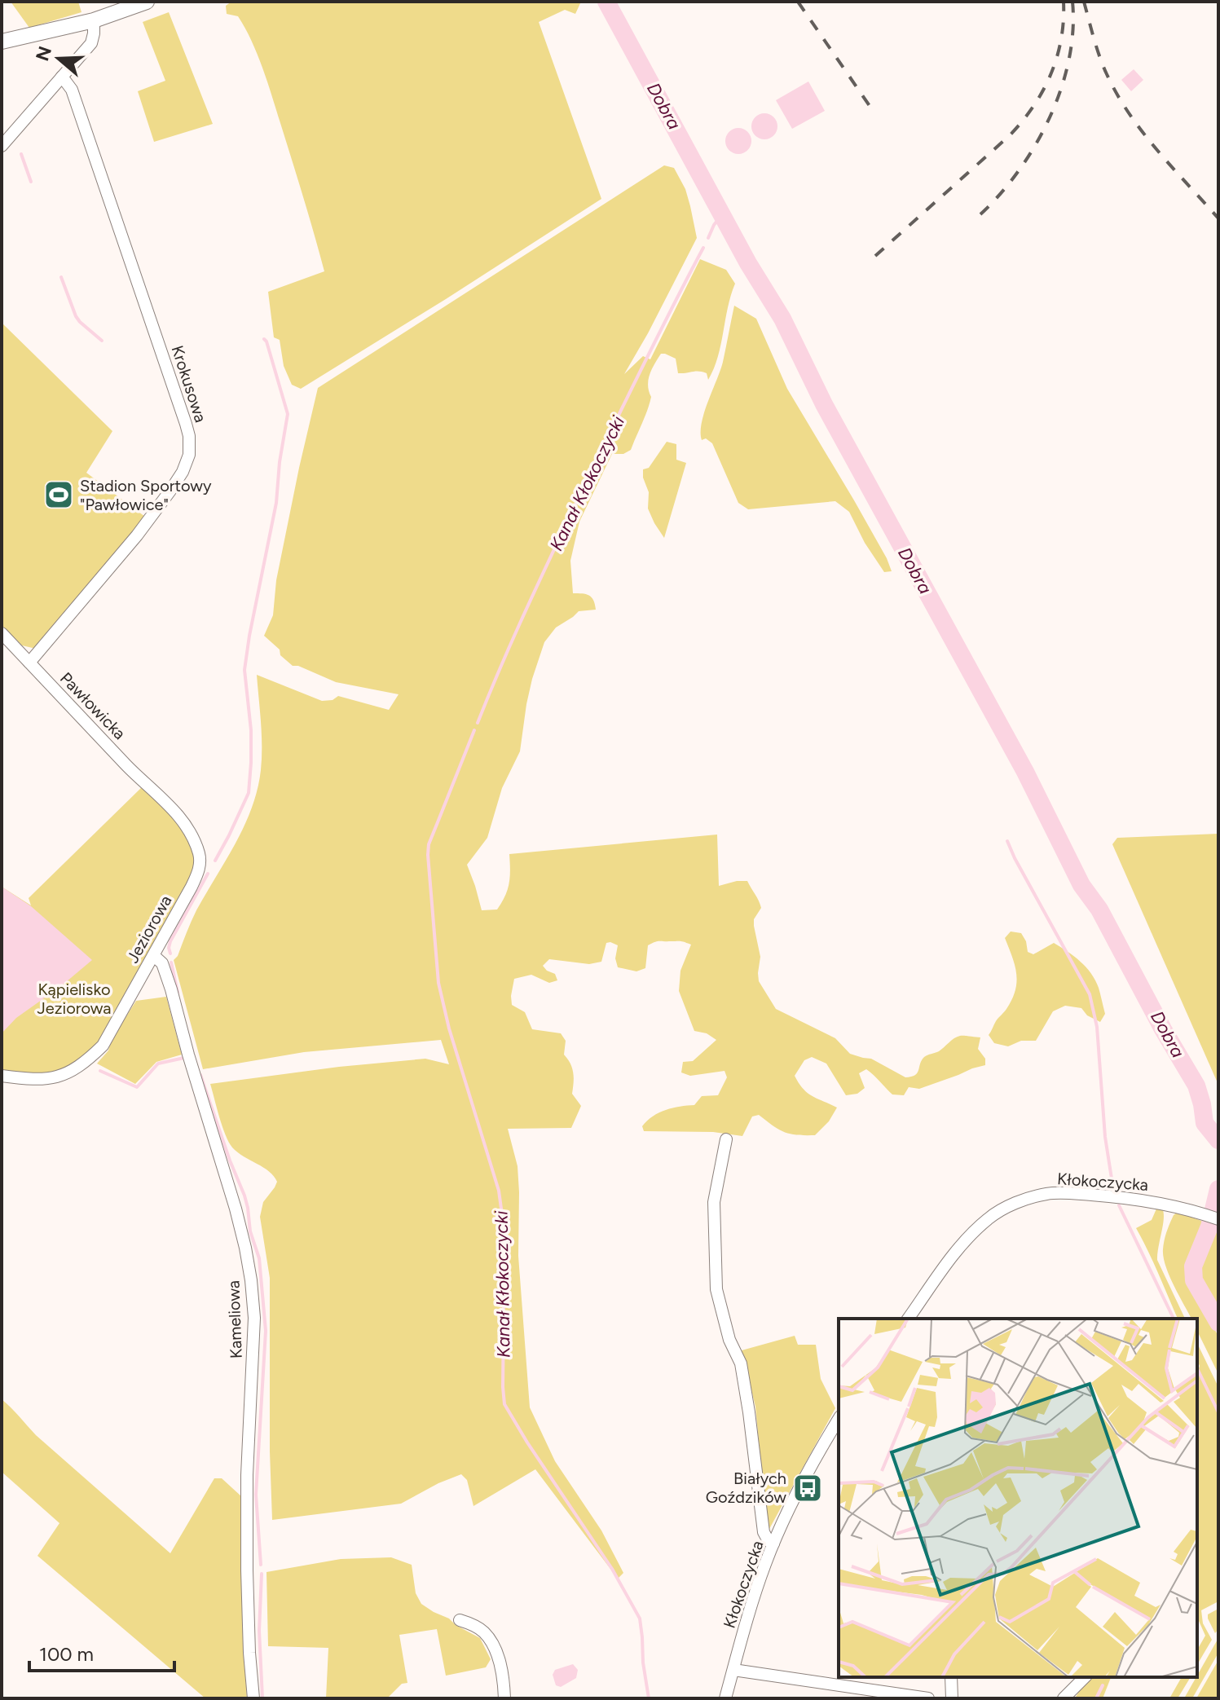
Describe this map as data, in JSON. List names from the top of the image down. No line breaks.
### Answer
{"streets":{"street":["Krokusowa","Pawłowicka","Jeziorowa","Kłokoczycka","Kameliowa"]},"crossings":[["Krokusowa","Pawłowicka"],["Pawłowicka","Jeziorowa"],["Jeziorowa","Kameliowa"]],"water":["Dobra","Kanał Kłokoczycki"],"parks":["Kąpielisko Jeziorowa"],"places":{"sports":["Stadion Sportowy \"Pawłowice\""],"bus stop":["Białych Goździków"]},"scale_bar":"100 m","north":"left"}
